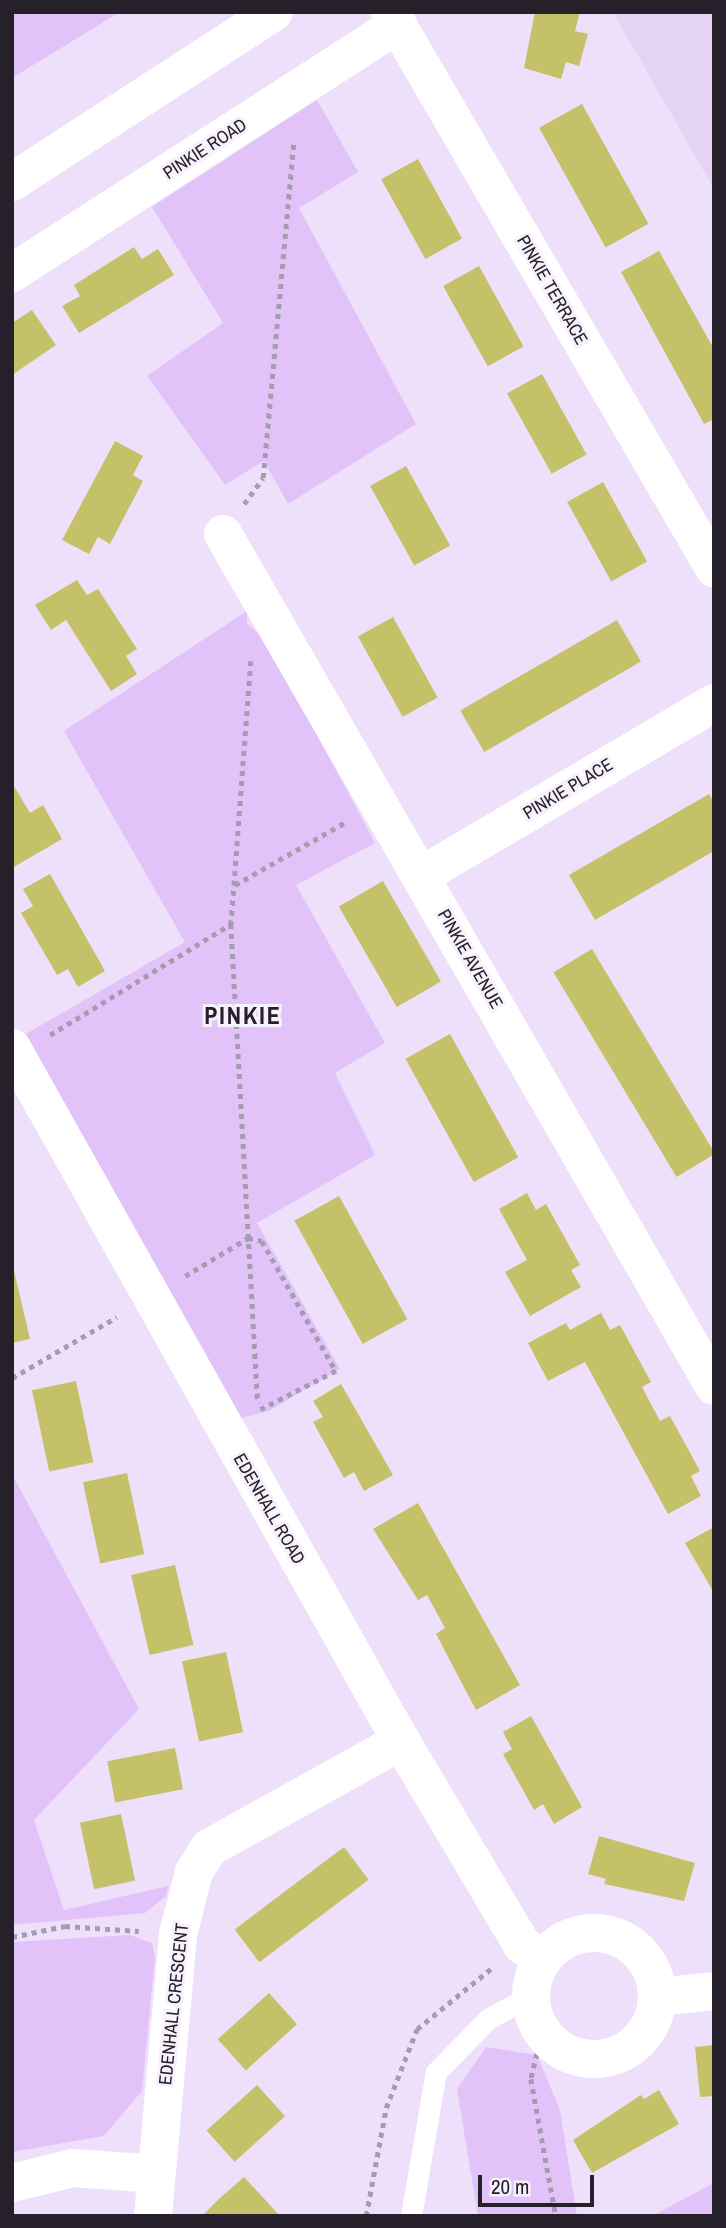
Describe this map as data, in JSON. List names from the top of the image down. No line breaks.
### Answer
{"streets":{"street":["PINKIE ROAD","PINKIE TERRACE","PINKIE PLACE","PINKIE AVENUE","EDENHALL ROAD","EDENHALL CRESCENT"]},"crossings":[["PINKIE ROAD","PINKIE TERRACE"],["PINKIE PLACE","PINKIE AVENUE"],["EDENHALL ROAD","EDENHALL CRESCENT"]],"districts":["PINKIE"],"scale_bar":"20 m"}
